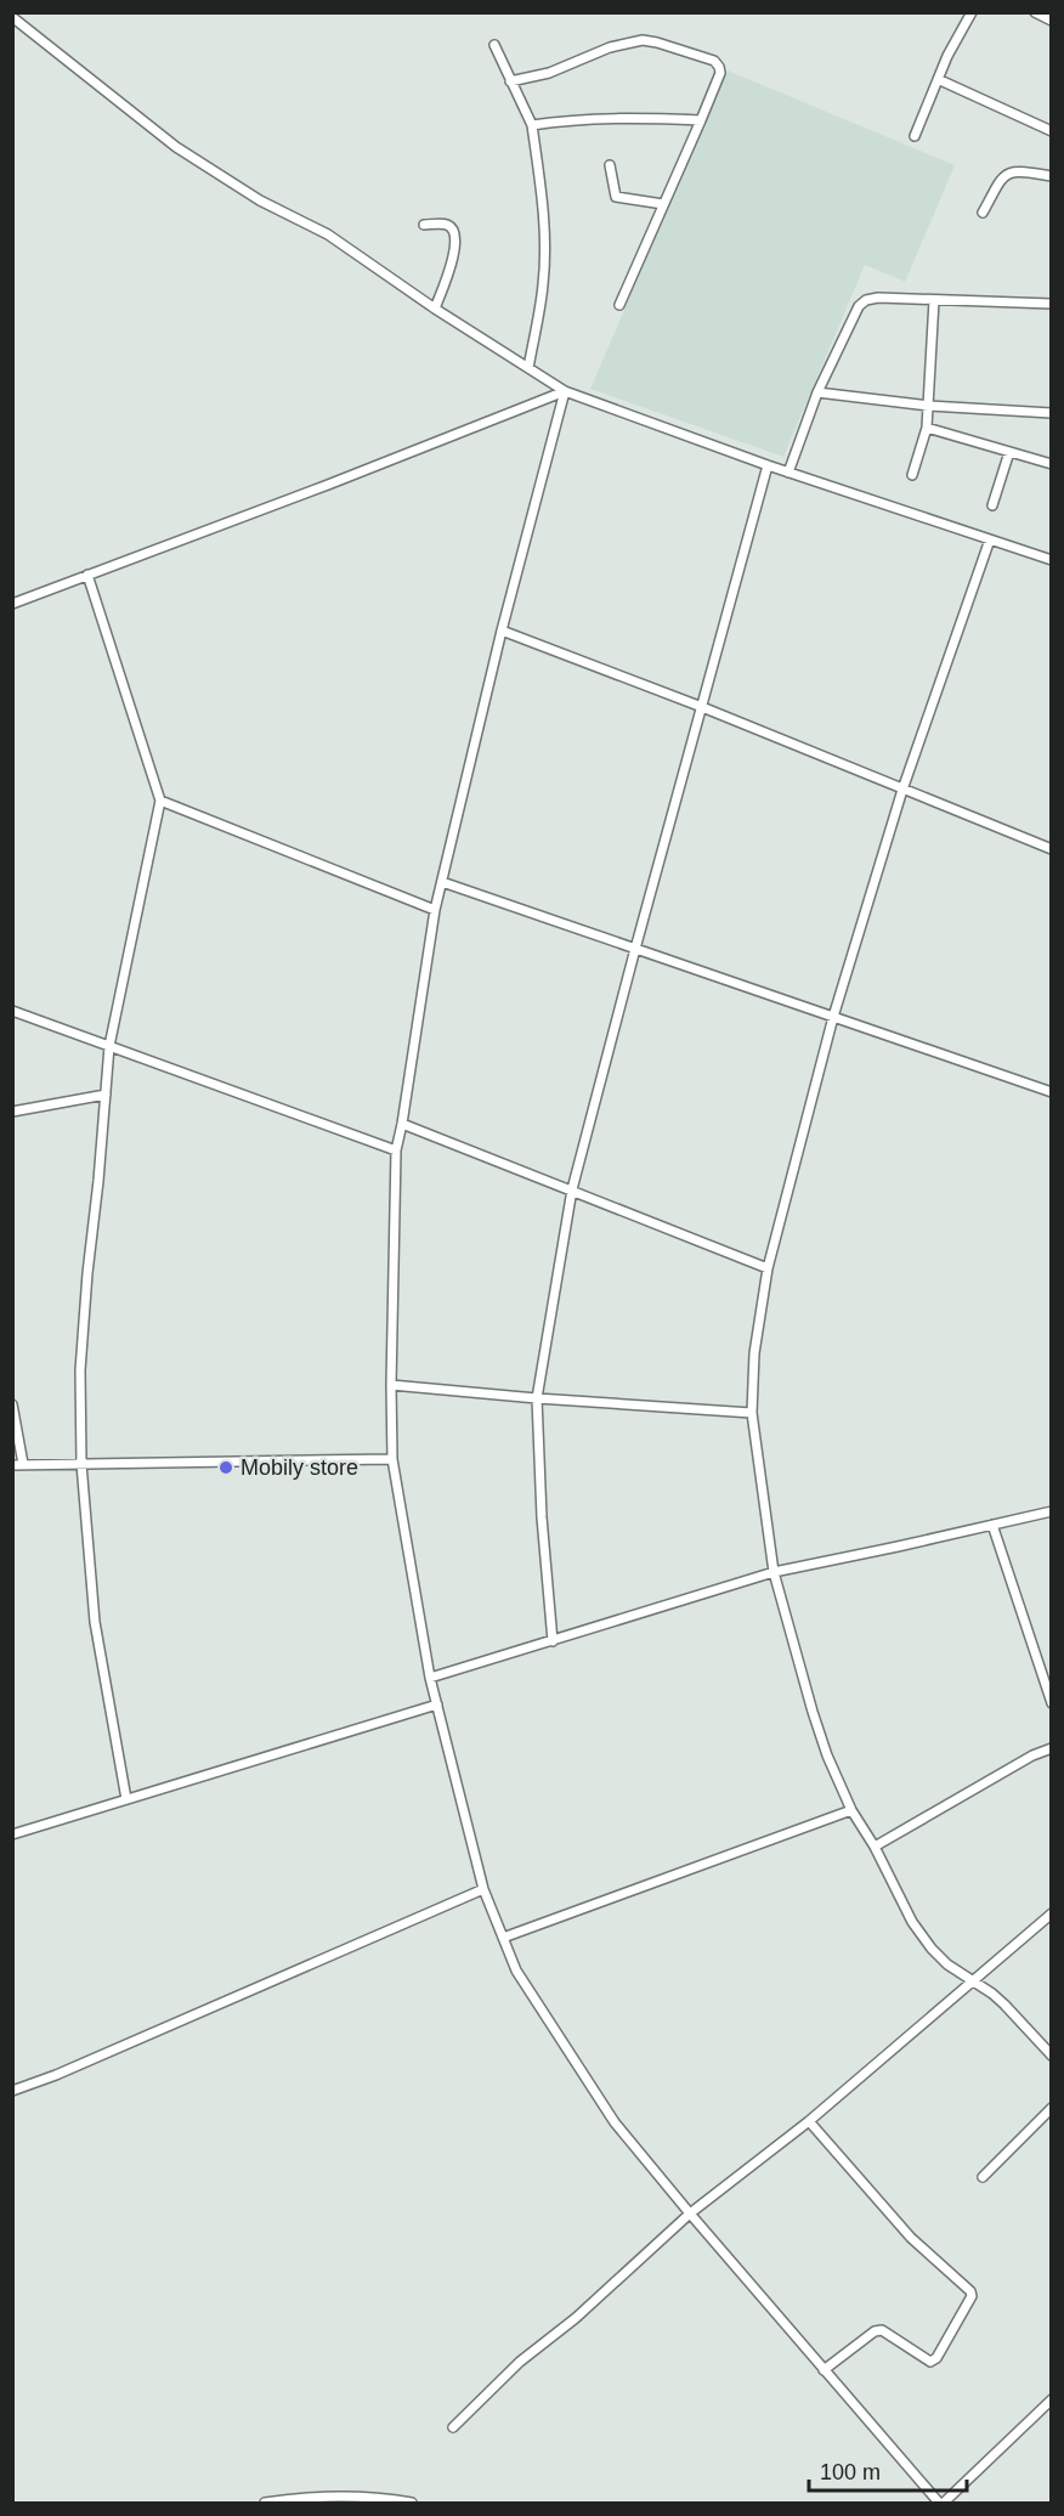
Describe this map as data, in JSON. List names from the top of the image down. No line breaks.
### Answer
{"places":["Mobily store"],"scale_bar":"100 m"}
